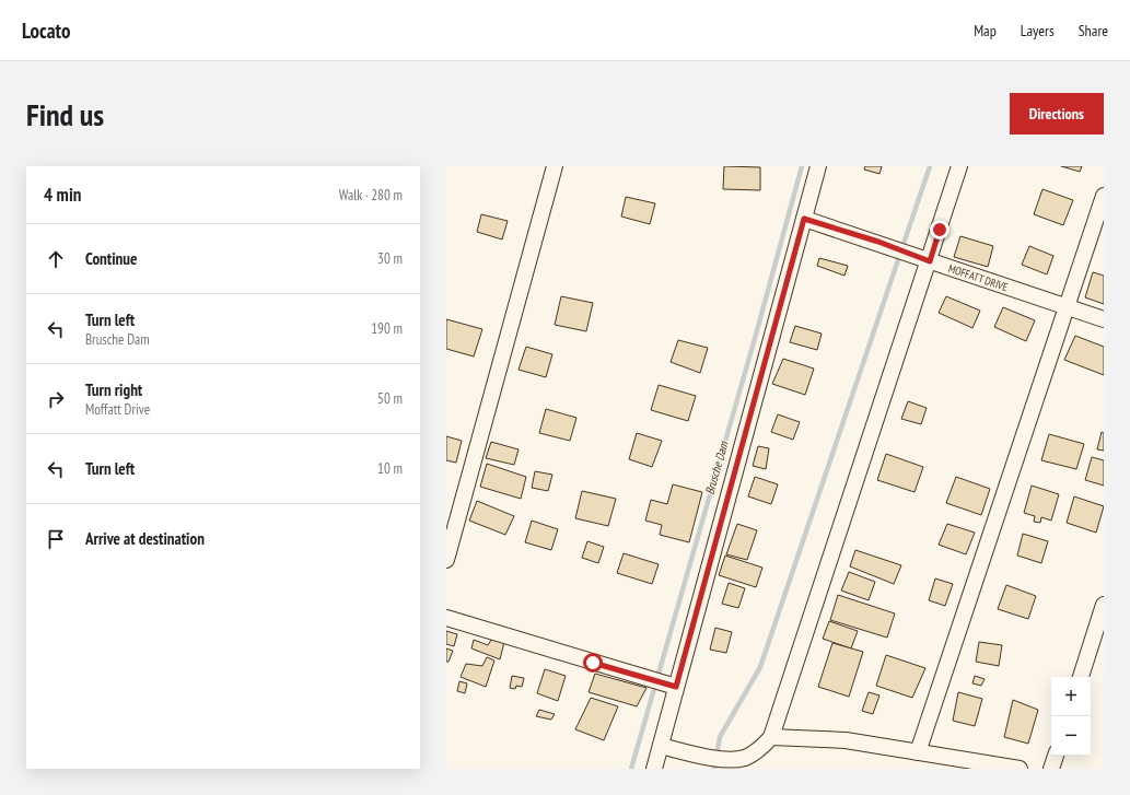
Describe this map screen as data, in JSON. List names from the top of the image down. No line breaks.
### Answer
{"streets":{"street":["MOFFATT DRIVE"]},"water":["Brusche Dam"],"page":{"header":"Locato","nav":["Map","Layers","Share"],"buttons":"Directions","title":"Find us","heading":["4 min","Walk · 280 m"],"list":[["Continue","30 m"],["Turn left","Brusche Dam","190 m"],["Turn right","Moffatt Drive","50 m"],["Turn left","10 m"],"Arrive at destination"],"map_buttons":["+","−"]}}
